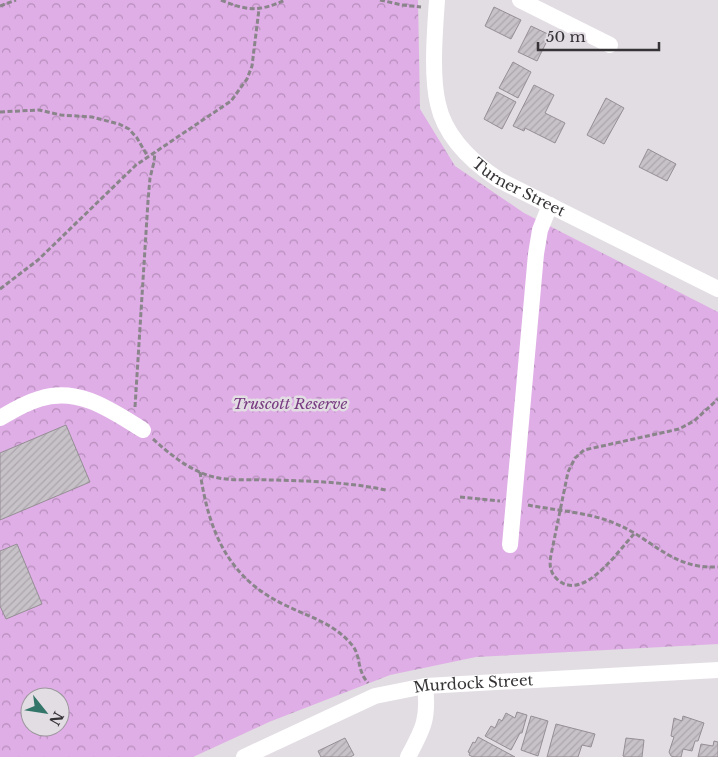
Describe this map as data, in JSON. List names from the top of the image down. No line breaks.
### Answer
{"streets":{"street":["Turner Street","Murdock Street"]},"parks":["Truscott Reserve"],"scale_bar":"50 m","north":"bottom right"}
